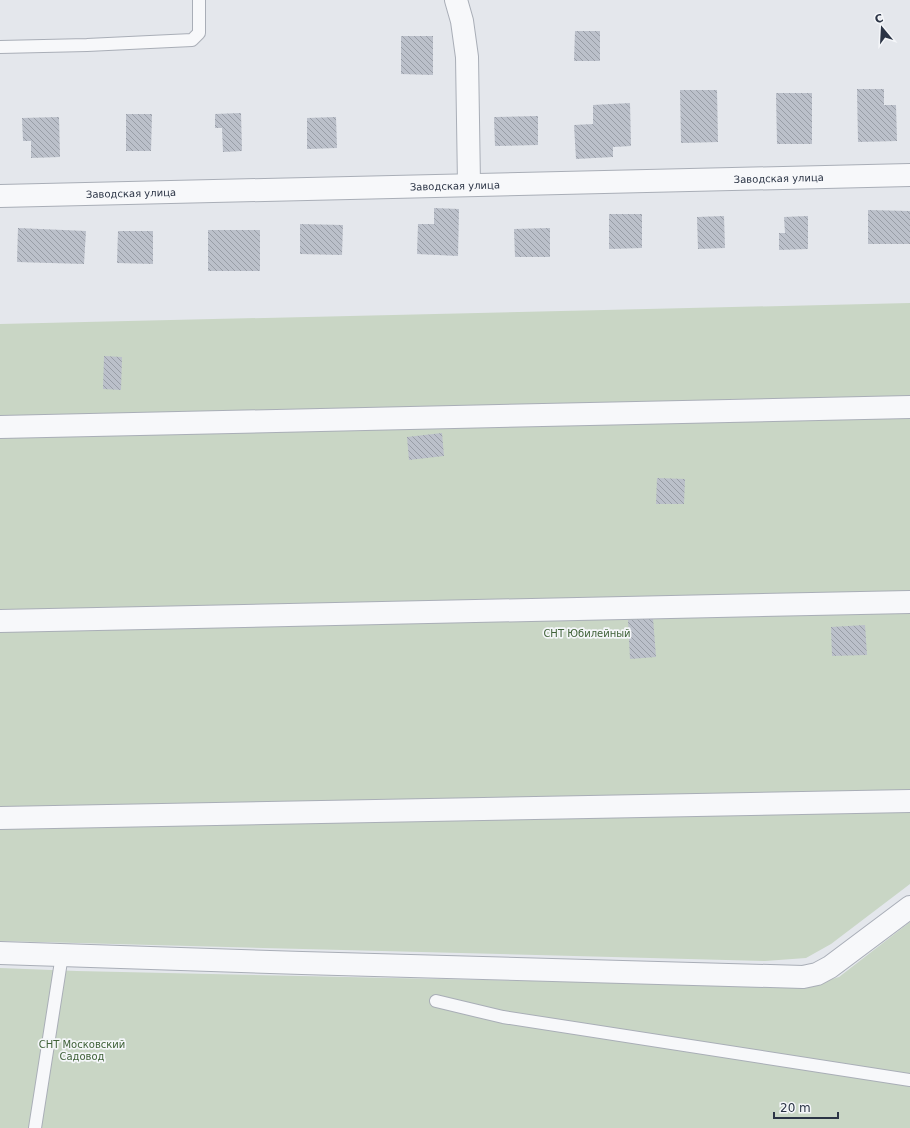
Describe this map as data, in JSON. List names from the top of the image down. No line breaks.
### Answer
{"streets":{"street":["Заводская улица"]},"parks":["СНТ Юбилейный","СНТ Московский Садовод"],"scale_bar":"20 m","north":"top"}
